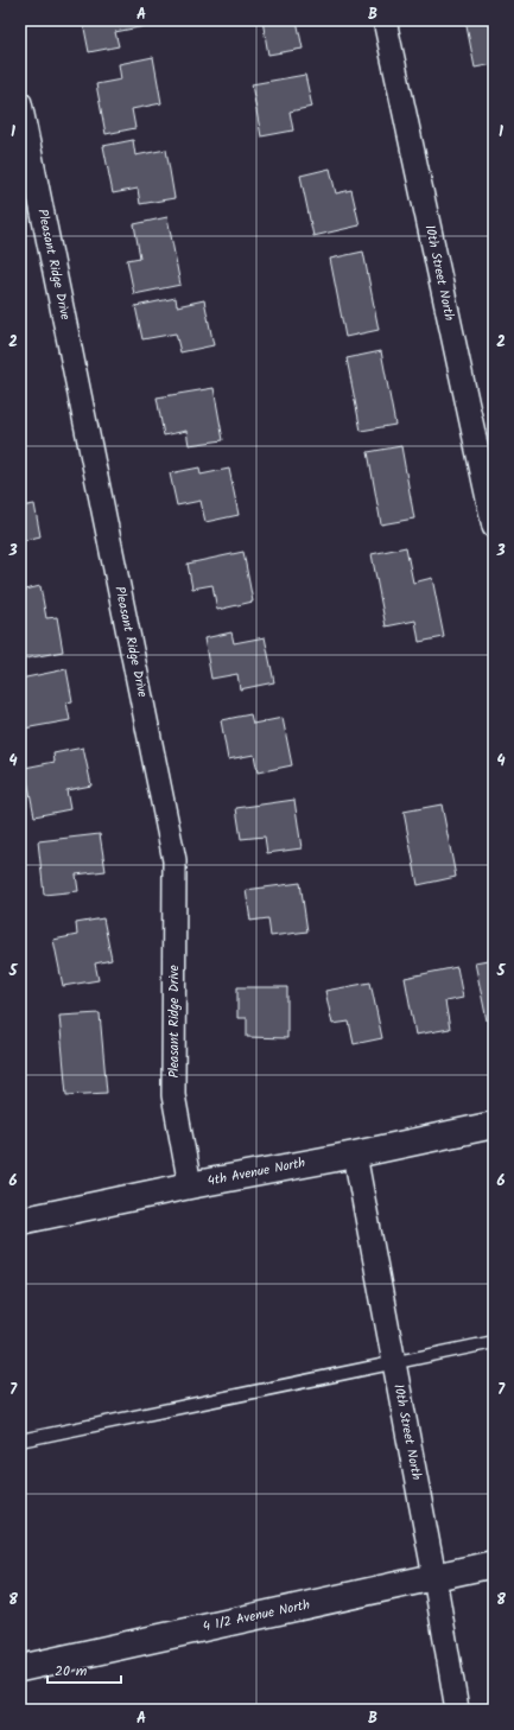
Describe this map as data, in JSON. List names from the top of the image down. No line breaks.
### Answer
{"streets":{"street":["Pleasant Ridge Drive","10th Street North","4th Avenue North","4 1/2 Avenue North"]},"crossings":[["Pleasant Ridge Drive","4th Avenue North"],["10th Street North","4th Avenue North"],["10th Street North","4 1/2 Avenue North"]],"scale_bar":"20 m","grid":{"columns":["A","B"],"rows":["1","2","3","4","5","6","7","8"]}}
